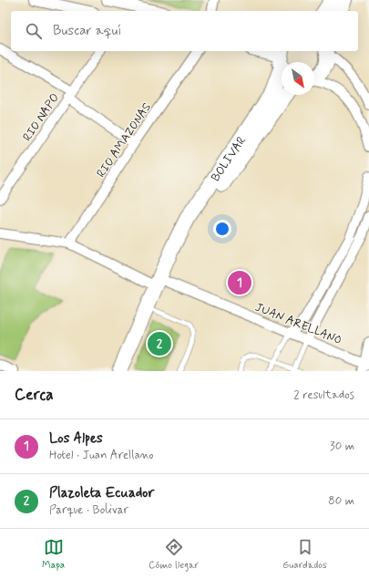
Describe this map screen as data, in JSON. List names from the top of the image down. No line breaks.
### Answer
{"streets":{"main road":["BOLIVAR"],"street":["RIO NAPO","RIO AMAZONAS","JUAN ARELLANO"]},"crossings":[["RIO AMAZONAS","JUAN ARELLANO"],["BOLIVAR","JUAN ARELLANO"]],"north":"bottom right","page":{"search":"Buscar aquí","pins":["1","2"],"heading":["Cerca","2 resultados"],"list":[{"mark":"1","name":"Los Alpes","note":"Hotel · Juan Arellano","value":"30 m"},{"mark":"2","name":"Plazoleta Ecuador","note":"Parque · Bolivar","value":"80 m"}],"nav":["Mapa","Cómo llegar","Guardados"]}}
